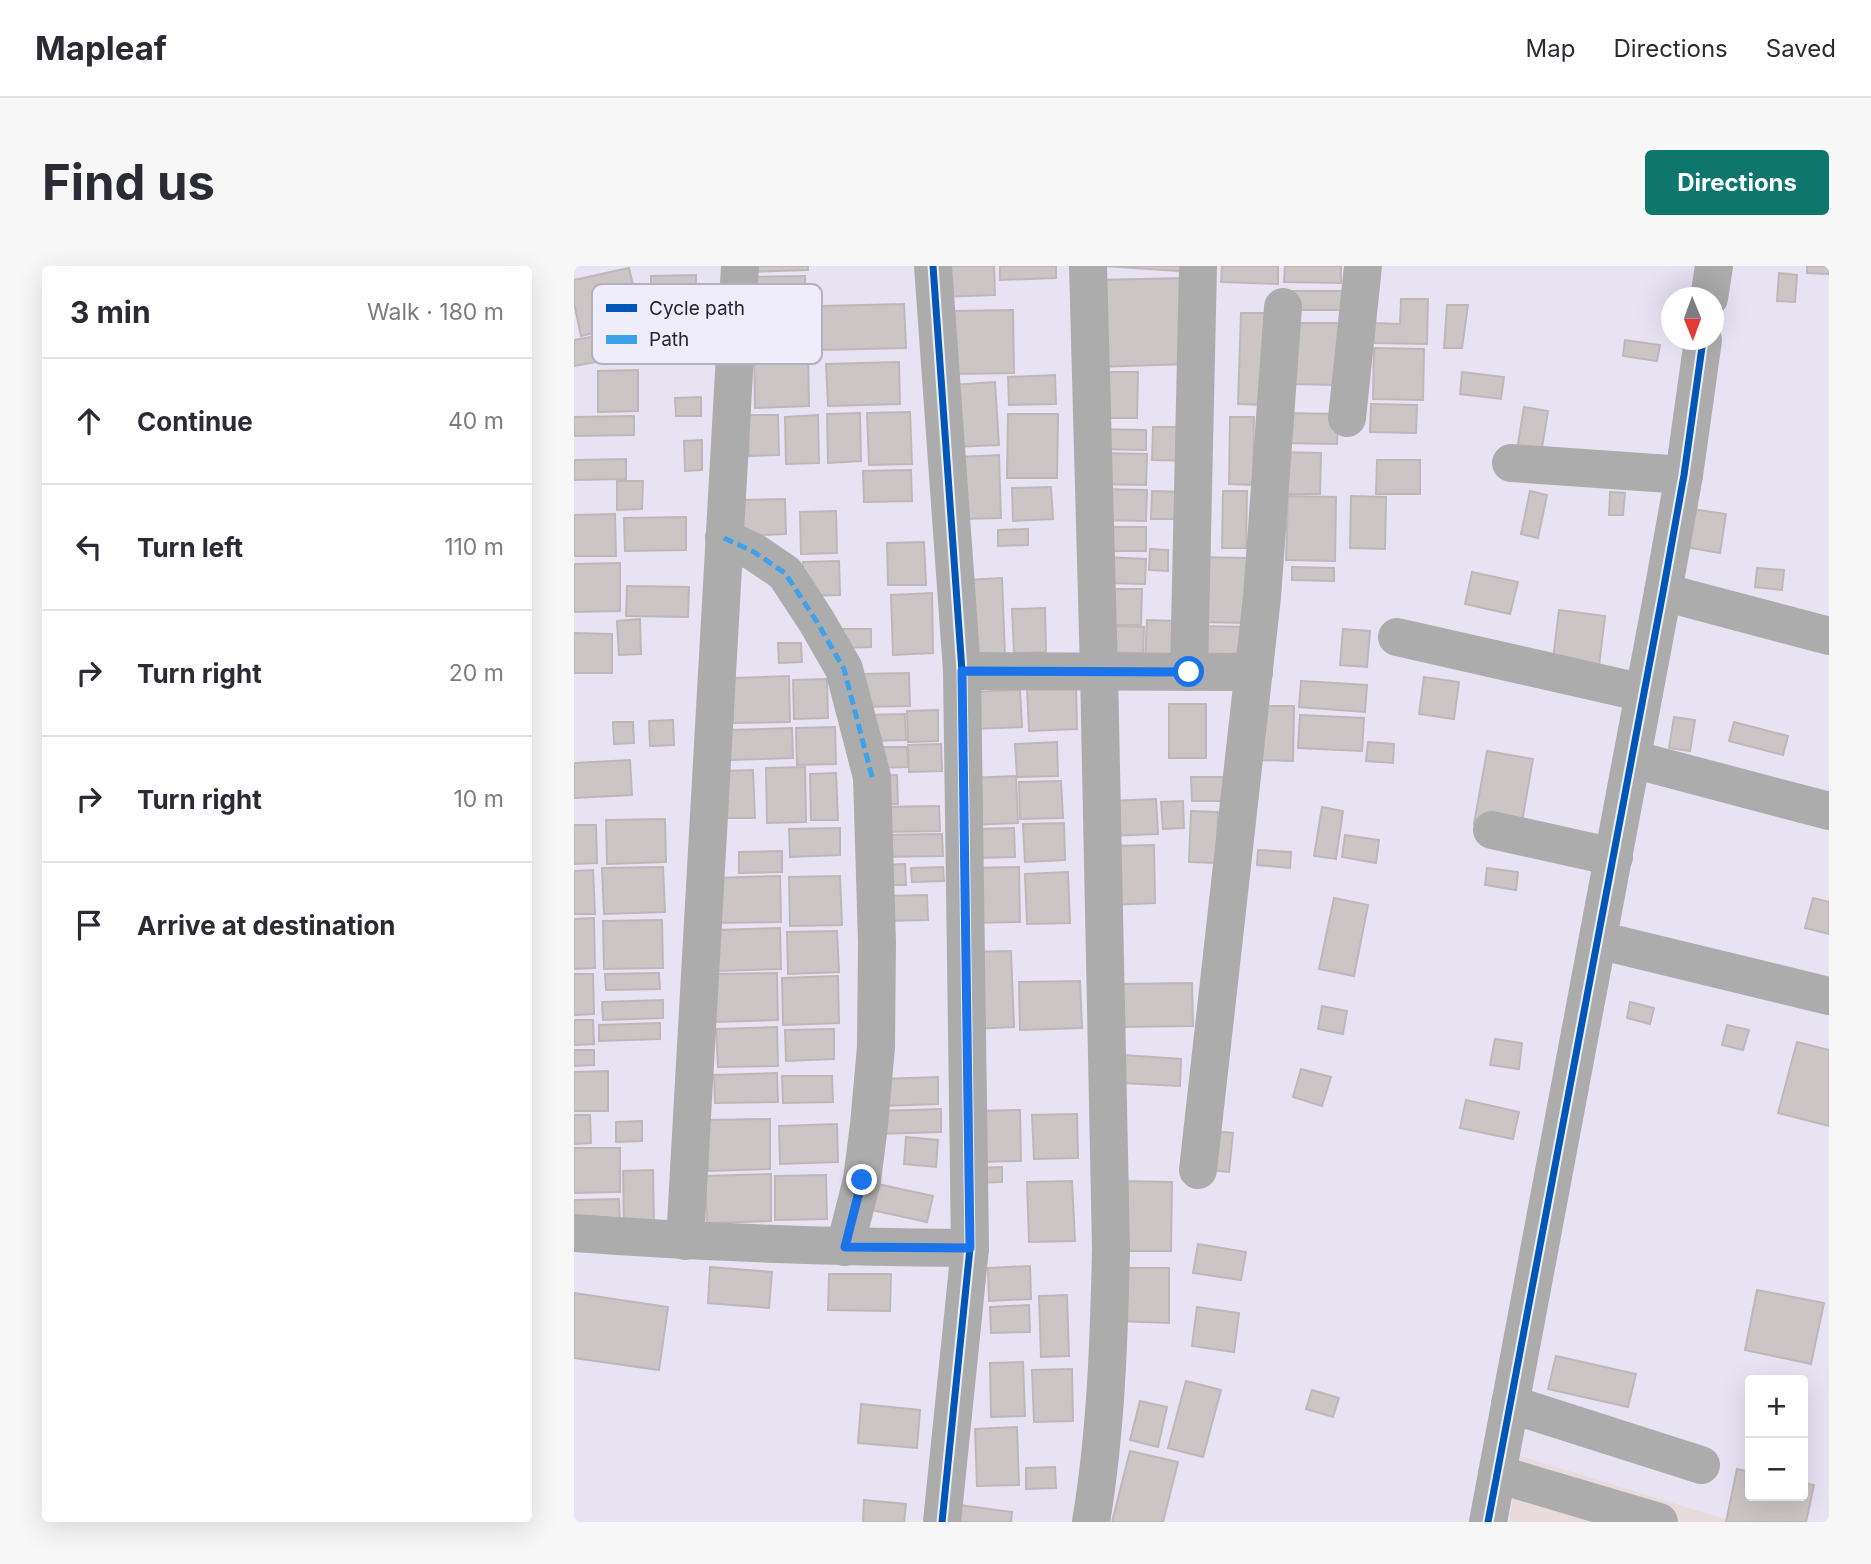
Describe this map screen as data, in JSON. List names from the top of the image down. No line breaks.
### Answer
{"legend":["Cycle path","Path"],"north":"bottom","page":{"header":"Mapleaf","nav":["Map","Directions","Saved"],"buttons":"Directions","title":"Find us","heading":["3 min","Walk · 180 m"],"list":[["Continue","40 m"],["Turn left","110 m"],["Turn right","20 m"],["Turn right","10 m"],"Arrive at destination"],"map_buttons":["+","−"]}}
